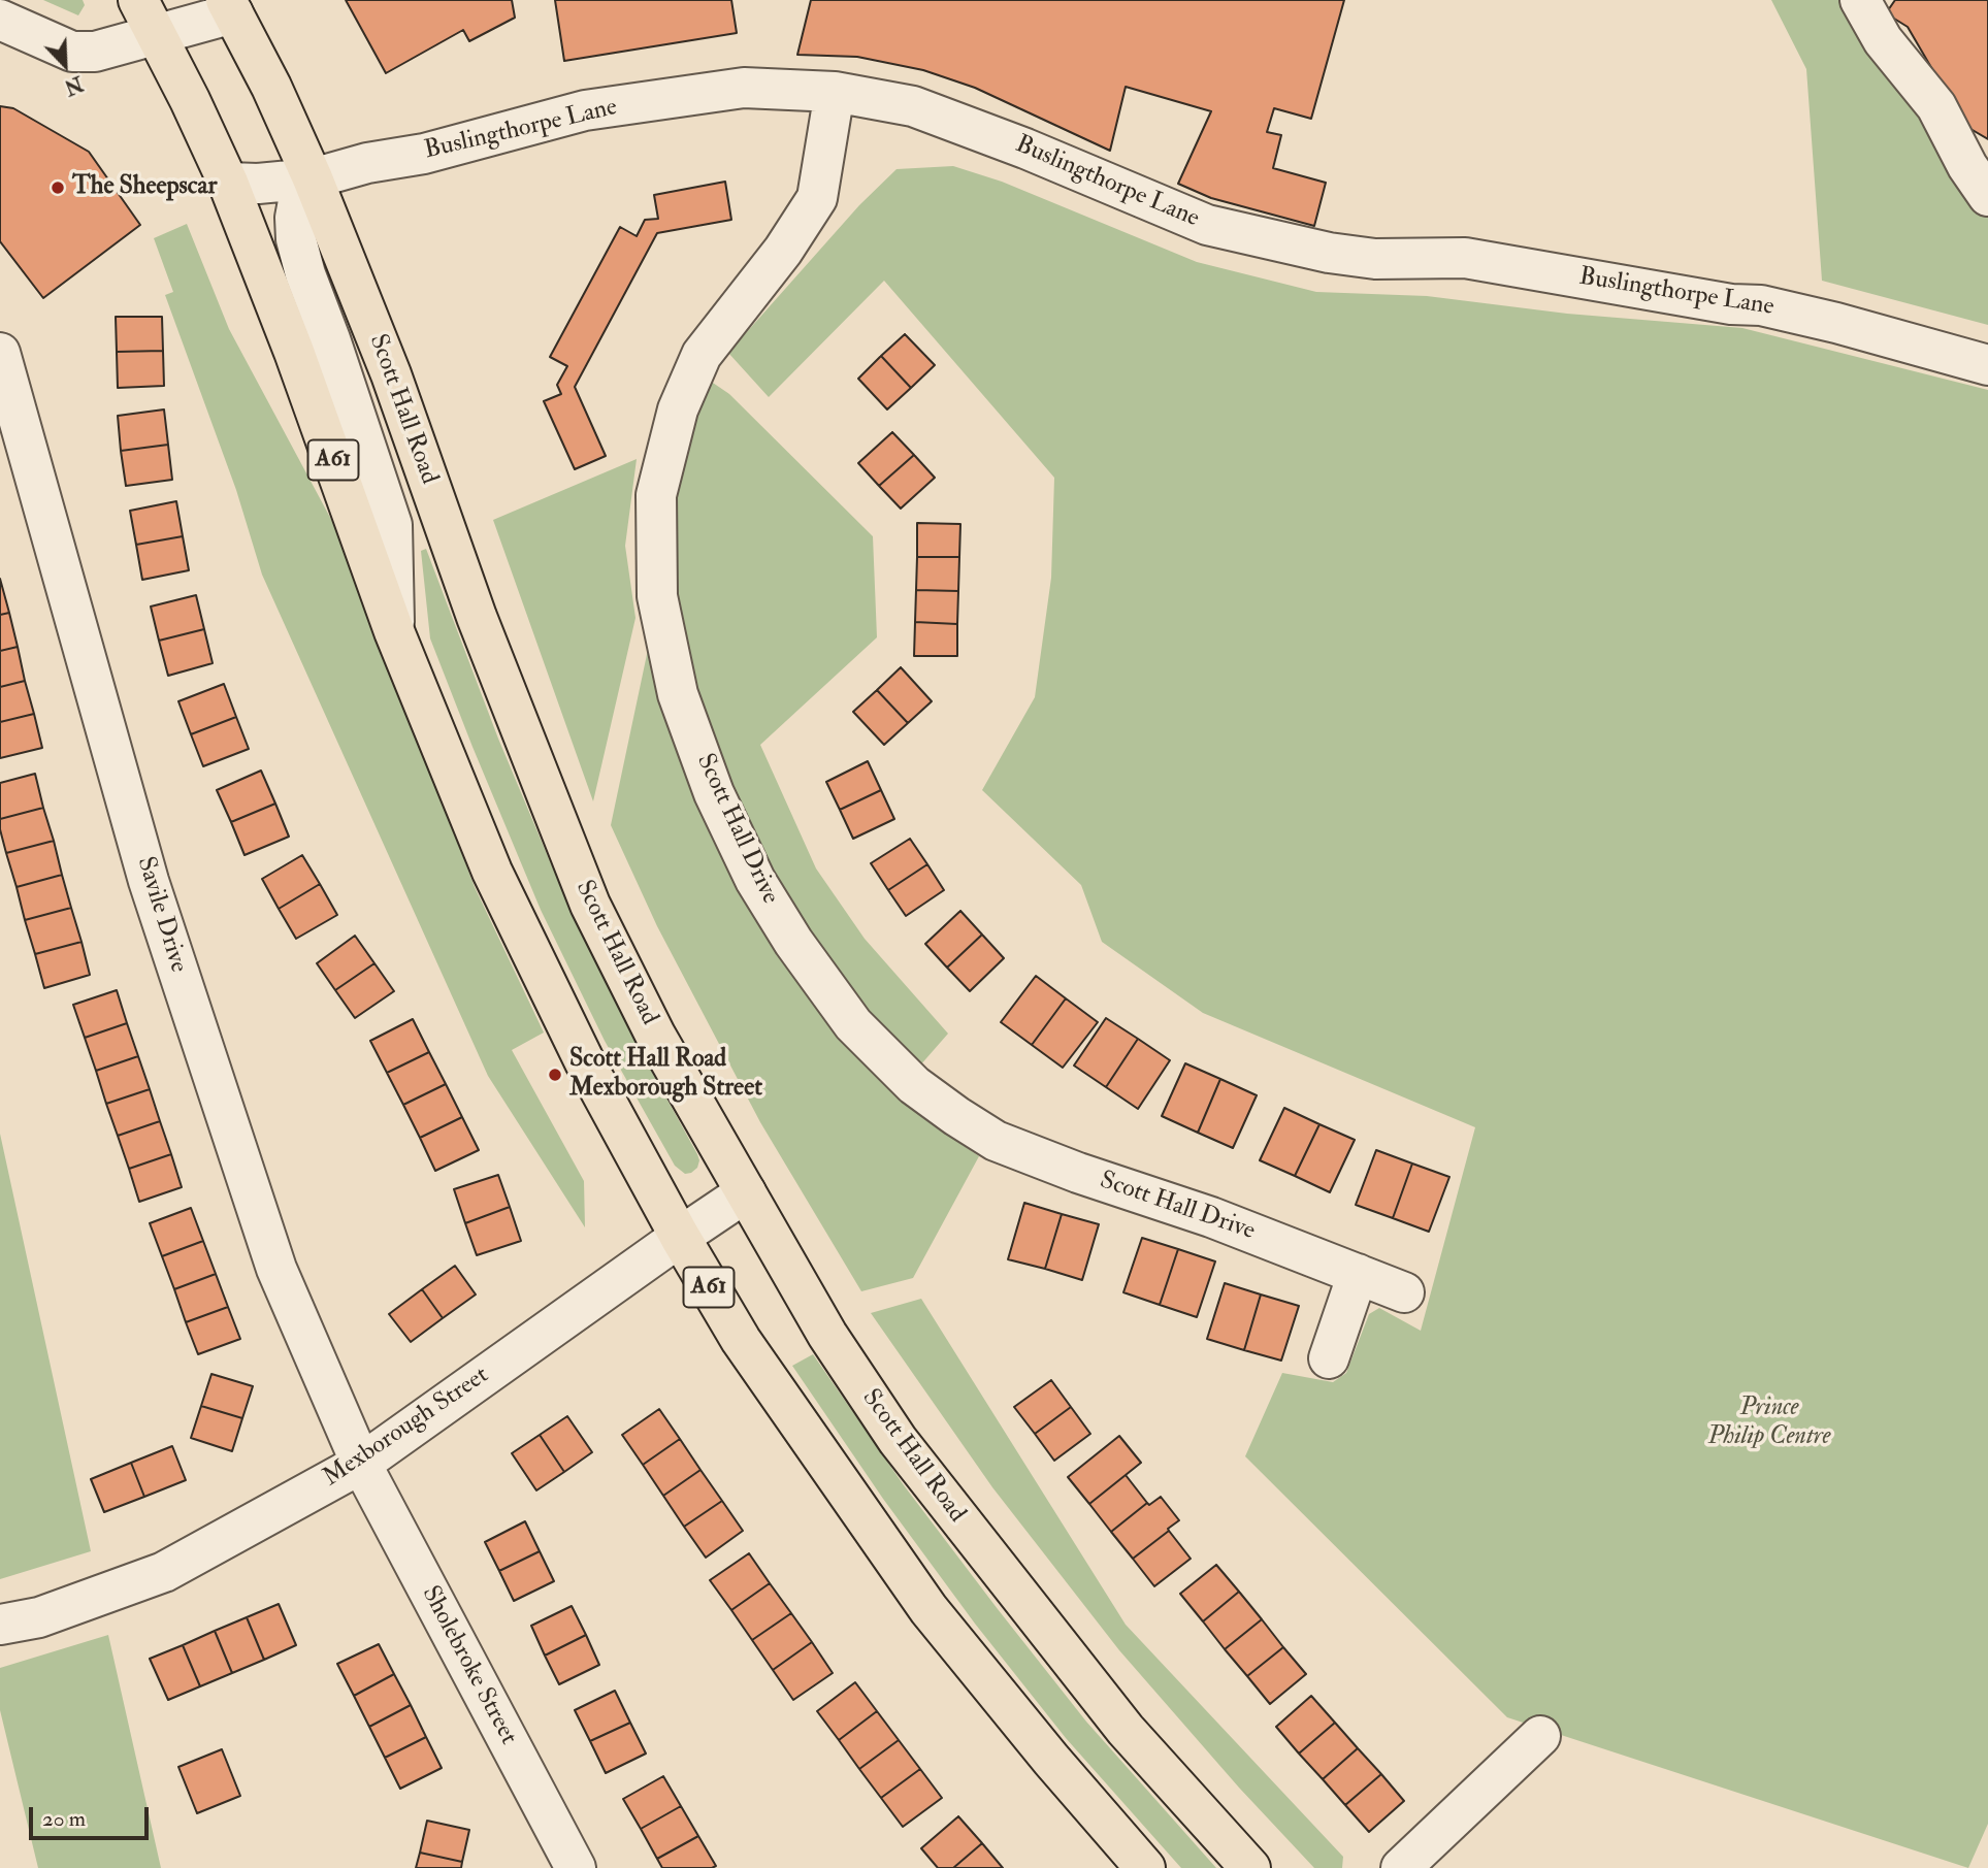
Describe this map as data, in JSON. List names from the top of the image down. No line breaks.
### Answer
{"streets":{"highway":["Scott Hall Road","A61"],"street":["Buslingthorpe Lane","Scott Hall Drive","Savile Drive","Mexborough Street","Sholebroke Street"]},"crossings":[["Buslingthorpe Lane","Scott Hall Road"],["Buslingthorpe Lane","Scott Hall Drive"],["Scott Hall Road","Mexborough Street"],["Savile Drive","Mexborough Street"],["Savile Drive","Sholebroke Street"],["Mexborough Street","Sholebroke Street"]],"parks":["Prince Philip Centre"],"places":["The Sheepscar","Scott Hall Road Mexborough Street"],"scale_bar":"20 m","north":"bottom right"}
